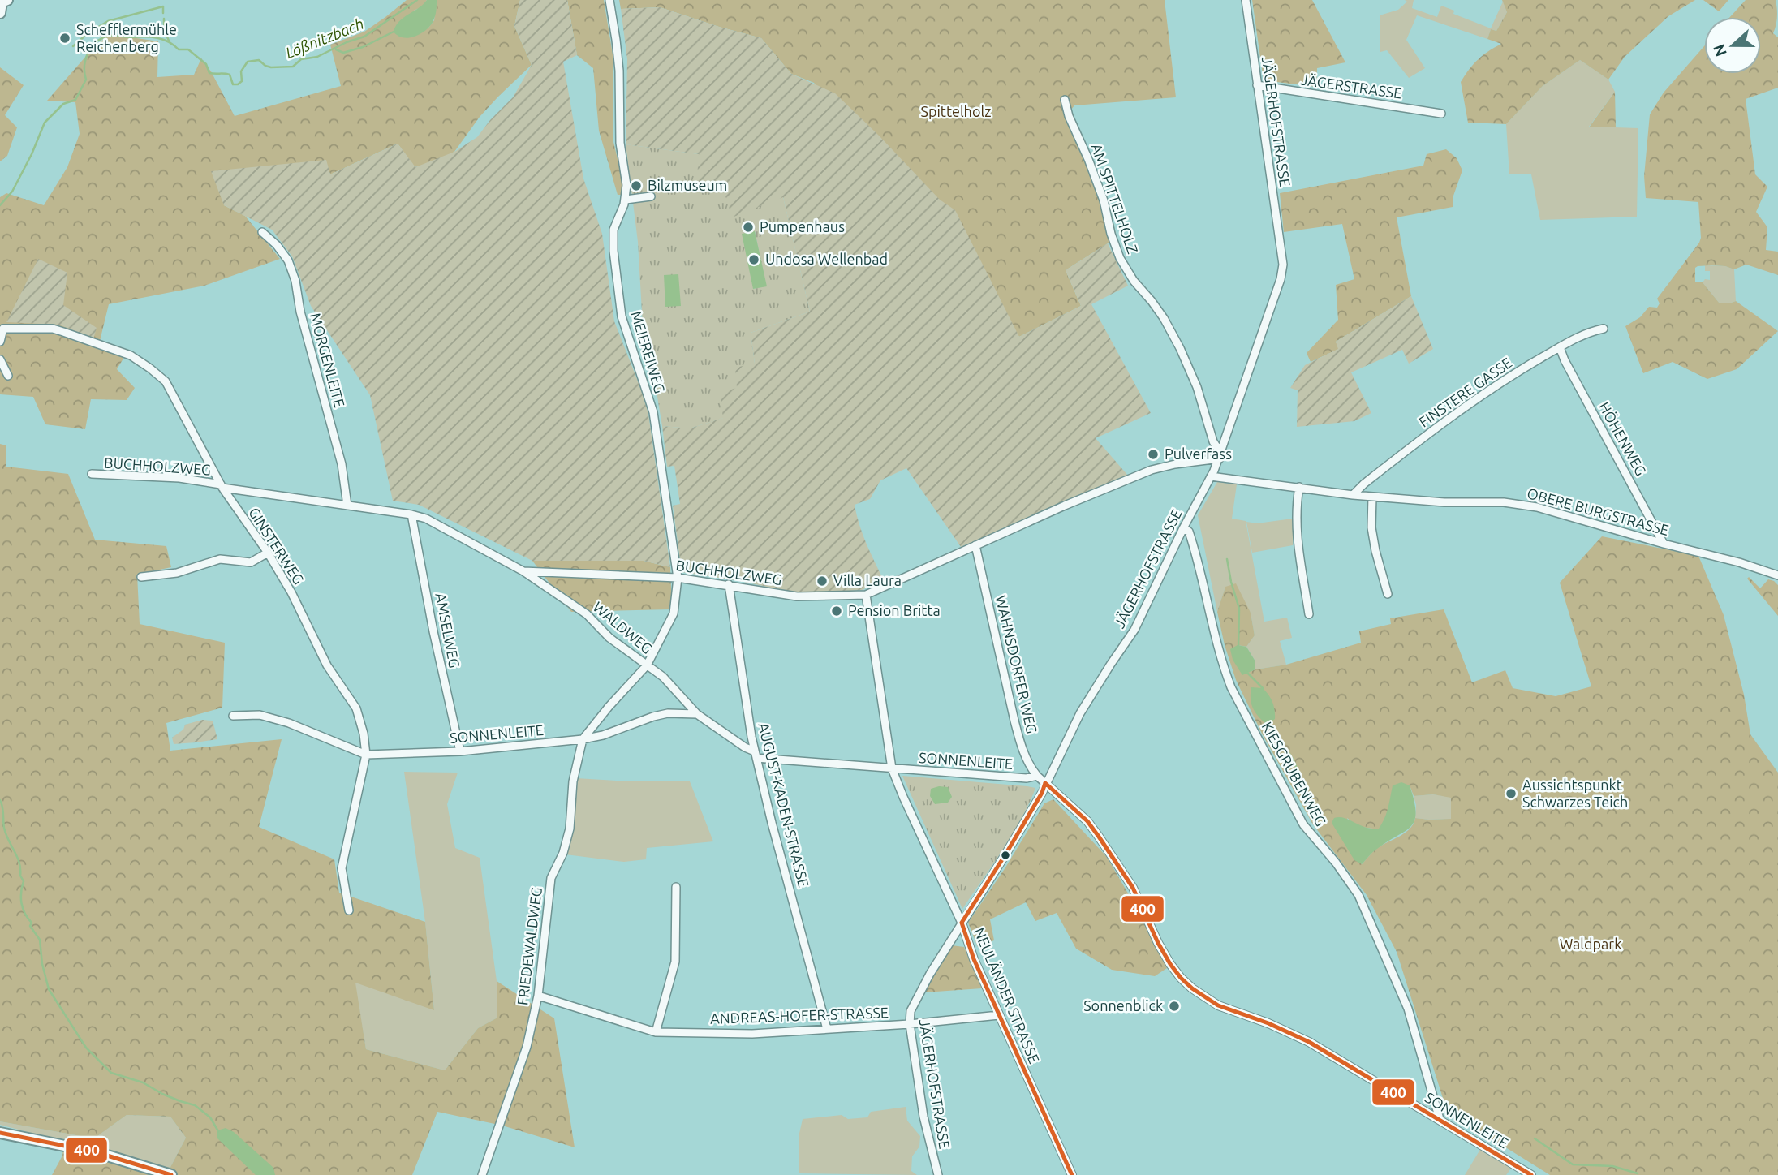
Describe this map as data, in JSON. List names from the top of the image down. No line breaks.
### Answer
{"streets":{"street":["JÄGERSTRASSE","JÄGERHOFSTRASSE","AM SPITTELHOLZ","MEIEREIWEG","MORGENLEITE","FINSTERE GASSE","HÖHENWEG","BUCHHOLZWEG","OBERE BURGSTRASSE","GINSTERWEG","WALDWEG","AMSELWEG","WAHNSDORFER WEG","SONNENLEITE","KIESGRUBENWEG","AUGUST-KADEN-STRASSE","FRIEDEWALDWEG","NEULÄNDER STRASSE","ANDREAS-HOFER-STRASSE"]},"crossings":[["JÄGERSTRASSE","JÄGERHOFSTRASSE"],["JÄGERHOFSTRASSE","AM SPITTELHOLZ"],["JÄGERHOFSTRASSE","BUCHHOLZWEG"],["JÄGERHOFSTRASSE","OBERE BURGSTRASSE"],["JÄGERHOFSTRASSE","WAHNSDORFER WEG"],["JÄGERHOFSTRASSE","SONNENLEITE"],["JÄGERHOFSTRASSE","KIESGRUBENWEG"],["JÄGERHOFSTRASSE","NEULÄNDER STRASSE"],["JÄGERHOFSTRASSE","ANDREAS-HOFER-STRASSE"],["AM SPITTELHOLZ","BUCHHOLZWEG"],["MEIEREIWEG","BUCHHOLZWEG"],["MEIEREIWEG","FRIEDEWALDWEG"],["MORGENLEITE","BUCHHOLZWEG"],["FINSTERE GASSE","HÖHENWEG"],["FINSTERE GASSE","OBERE BURGSTRASSE"],["HÖHENWEG","OBERE BURGSTRASSE"],["BUCHHOLZWEG","GINSTERWEG"],["BUCHHOLZWEG","WALDWEG"],["BUCHHOLZWEG","AMSELWEG"],["BUCHHOLZWEG","WAHNSDORFER WEG"],["BUCHHOLZWEG","AUGUST-KADEN-STRASSE"],["BUCHHOLZWEG","FRIEDEWALDWEG"],["BUCHHOLZWEG","NEULÄNDER STRASSE"],["GINSTERWEG","SONNENLEITE"],["WALDWEG","SONNENLEITE"],["WALDWEG","FRIEDEWALDWEG"],["AMSELWEG","SONNENLEITE"],["WAHNSDORFER WEG","SONNENLEITE"],["SONNENLEITE","KIESGRUBENWEG"],["SONNENLEITE","AUGUST-KADEN-STRASSE"],["SONNENLEITE","FRIEDEWALDWEG"],["SONNENLEITE","NEULÄNDER STRASSE"],["AUGUST-KADEN-STRASSE","ANDREAS-HOFER-STRASSE"],["FRIEDEWALDWEG","ANDREAS-HOFER-STRASSE"],["NEULÄNDER STRASSE","ANDREAS-HOFER-STRASSE"]],"water":["Lößnitzbach"],"parks":["Spittelholz","Waldpark"],"places":["Schefflermühle Reichenberg","Bilzmuseum","Pumpenhaus","Undosa Wellenbad","Pulverfass","Villa Laura","Pension Britta","Aussichtspunkt Schwarzes Teich","Sonnenblick"],"lines":["transit line 400"],"north":"left"}
